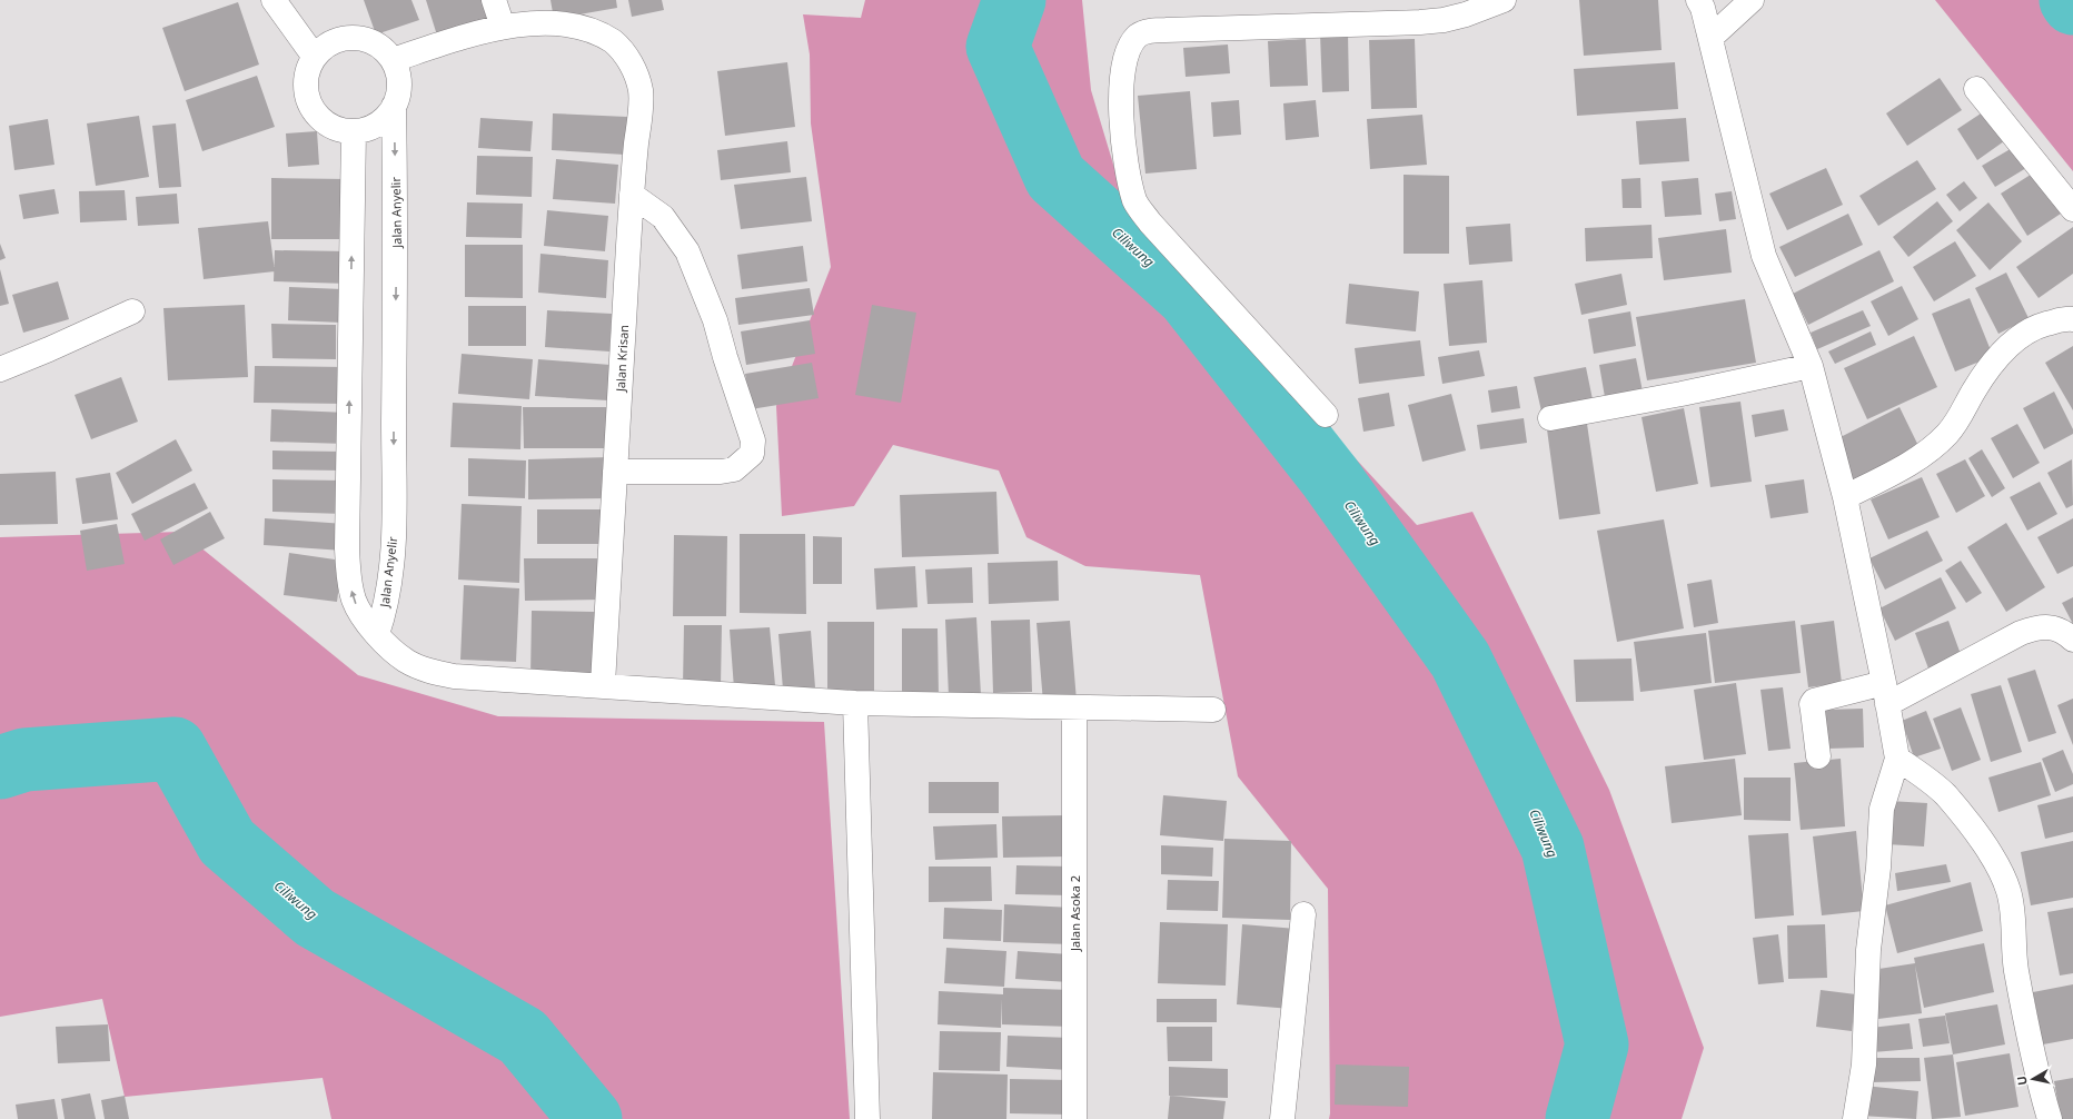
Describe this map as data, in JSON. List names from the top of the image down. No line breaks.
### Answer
{"streets":{"street":["Jalan Anyelir","Jalan Krisan","Jalan Asoka 2"]},"water":["Ciliwung"],"north":"left"}
